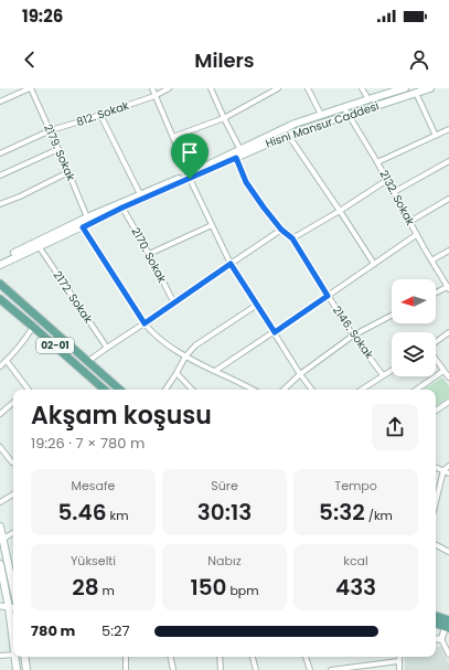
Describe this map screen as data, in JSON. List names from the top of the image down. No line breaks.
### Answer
{"streets":{"main road":["Hisni Mansur Caddesi","02-01"],"street":["812. Sokak","2179. Sokak","2132. Sokak","2170. Sokak","2172. Sokak","2146. Sokak"]},"crossings":[["812. Sokak","2179. Sokak"],["Hisni Mansur Caddesi","2132. Sokak"],["Hisni Mansur Caddesi","2170. Sokak"],["Hisni Mansur Caddesi","2172. Sokak"],["Hisni Mansur Caddesi","2146. Sokak"]],"north":"left","page":{"status":"19:26","header":"Milers","heading":["Akşam koşusu","19:26 · 7 × 780 m"],"stats":[["Mesafe","5.46 km"],["Süre","30:13"],["Tempo","5:32 /km"],["Yükselti","28 m"],["Nabız","150 bpm"],["kcal","433"]],"list":[{"name":"780 m","note":"5:27"}]}}
